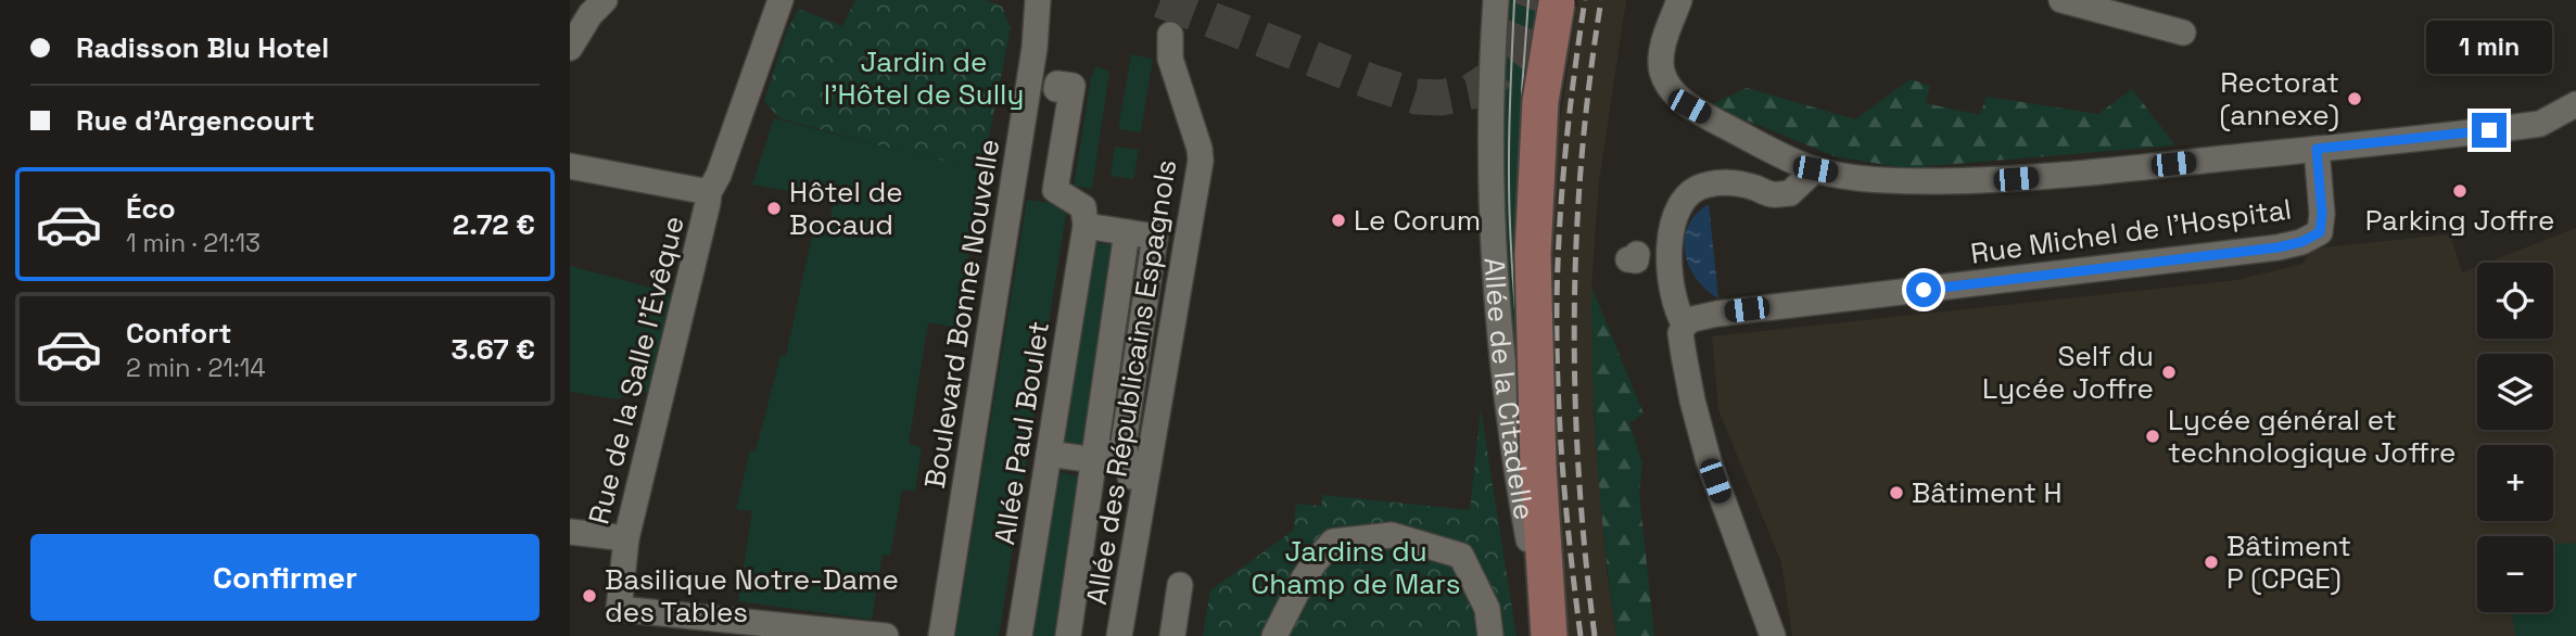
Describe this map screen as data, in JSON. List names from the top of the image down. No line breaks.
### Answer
{"streets":{"street":["Rue Michel de l'Hospital","Boulevard Bonne Nouvelle","Rue de la Salle l'Évêque","Allée des Républicains Espagnols","Allée de la Citadelle","Allée Paul Boulet"]},"crossings":[["Allée des Républicains Espagnols","Allée Paul Boulet"]],"parks":["Jardin de l'Hôtel de Sully","Jardins du Champ de Mars"],"places":["Rectorat (annexe)","Parking Joffre","Hôtel de Bocaud","Le Corum","Self du Lycée Joffre","Lycée général et technologique Joffre","Bâtiment H","Bâtiment P (CPGE)","Basilique Notre-Dame des Tables"],"page":{"banner":["Radisson Blu Hotel","Rue d'Argencourt"],"bubble":"1 min","list":[{"name":"Éco","note":"1 min · 21:13","value":"2.72 €"},{"name":"Confort","note":"2 min · 21:14","value":"3.67 €"}],"map_buttons":["+","−"],"buttons":"Confirmer"}}
